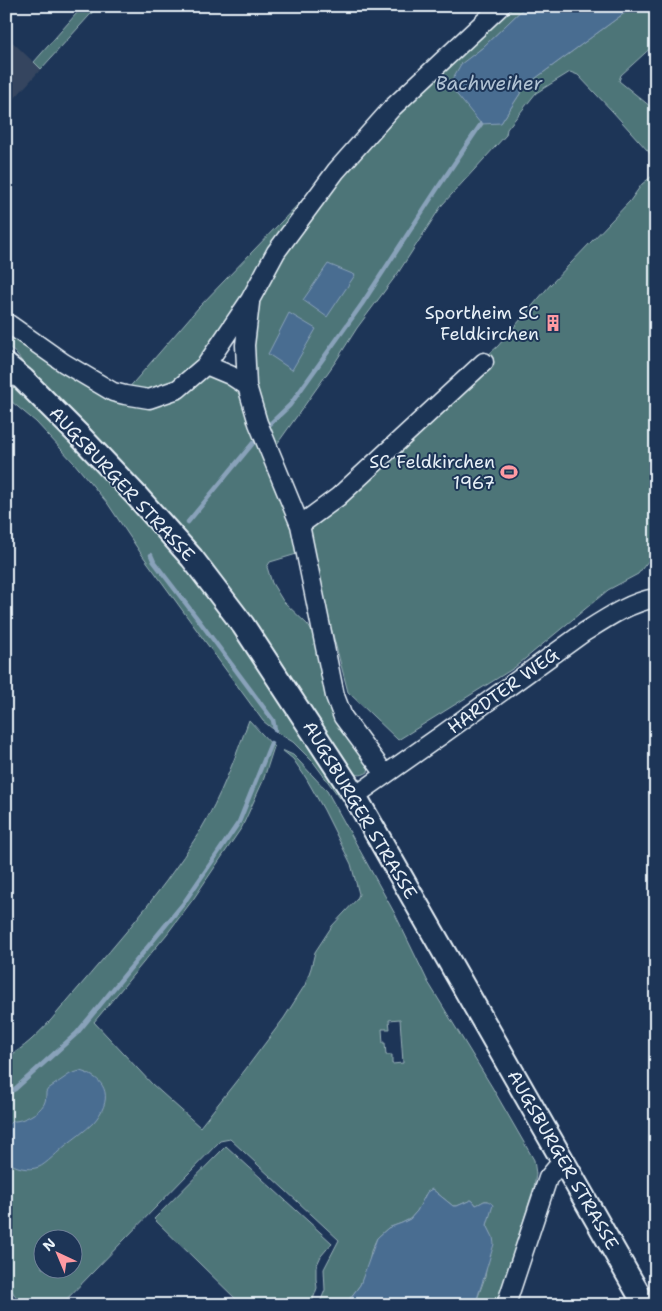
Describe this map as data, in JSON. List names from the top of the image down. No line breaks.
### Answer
{"streets":{"main road":["AUGSBURGER STRASSE"],"street":["HARDTER WEG"]},"crossings":[["AUGSBURGER STRASSE","HARDTER WEG"]],"water":["Bachweiher"],"places":{"building":["Sportheim SC Feldkirchen"],"sports":["SC Feldkirchen 1967"]},"north":"top left"}
